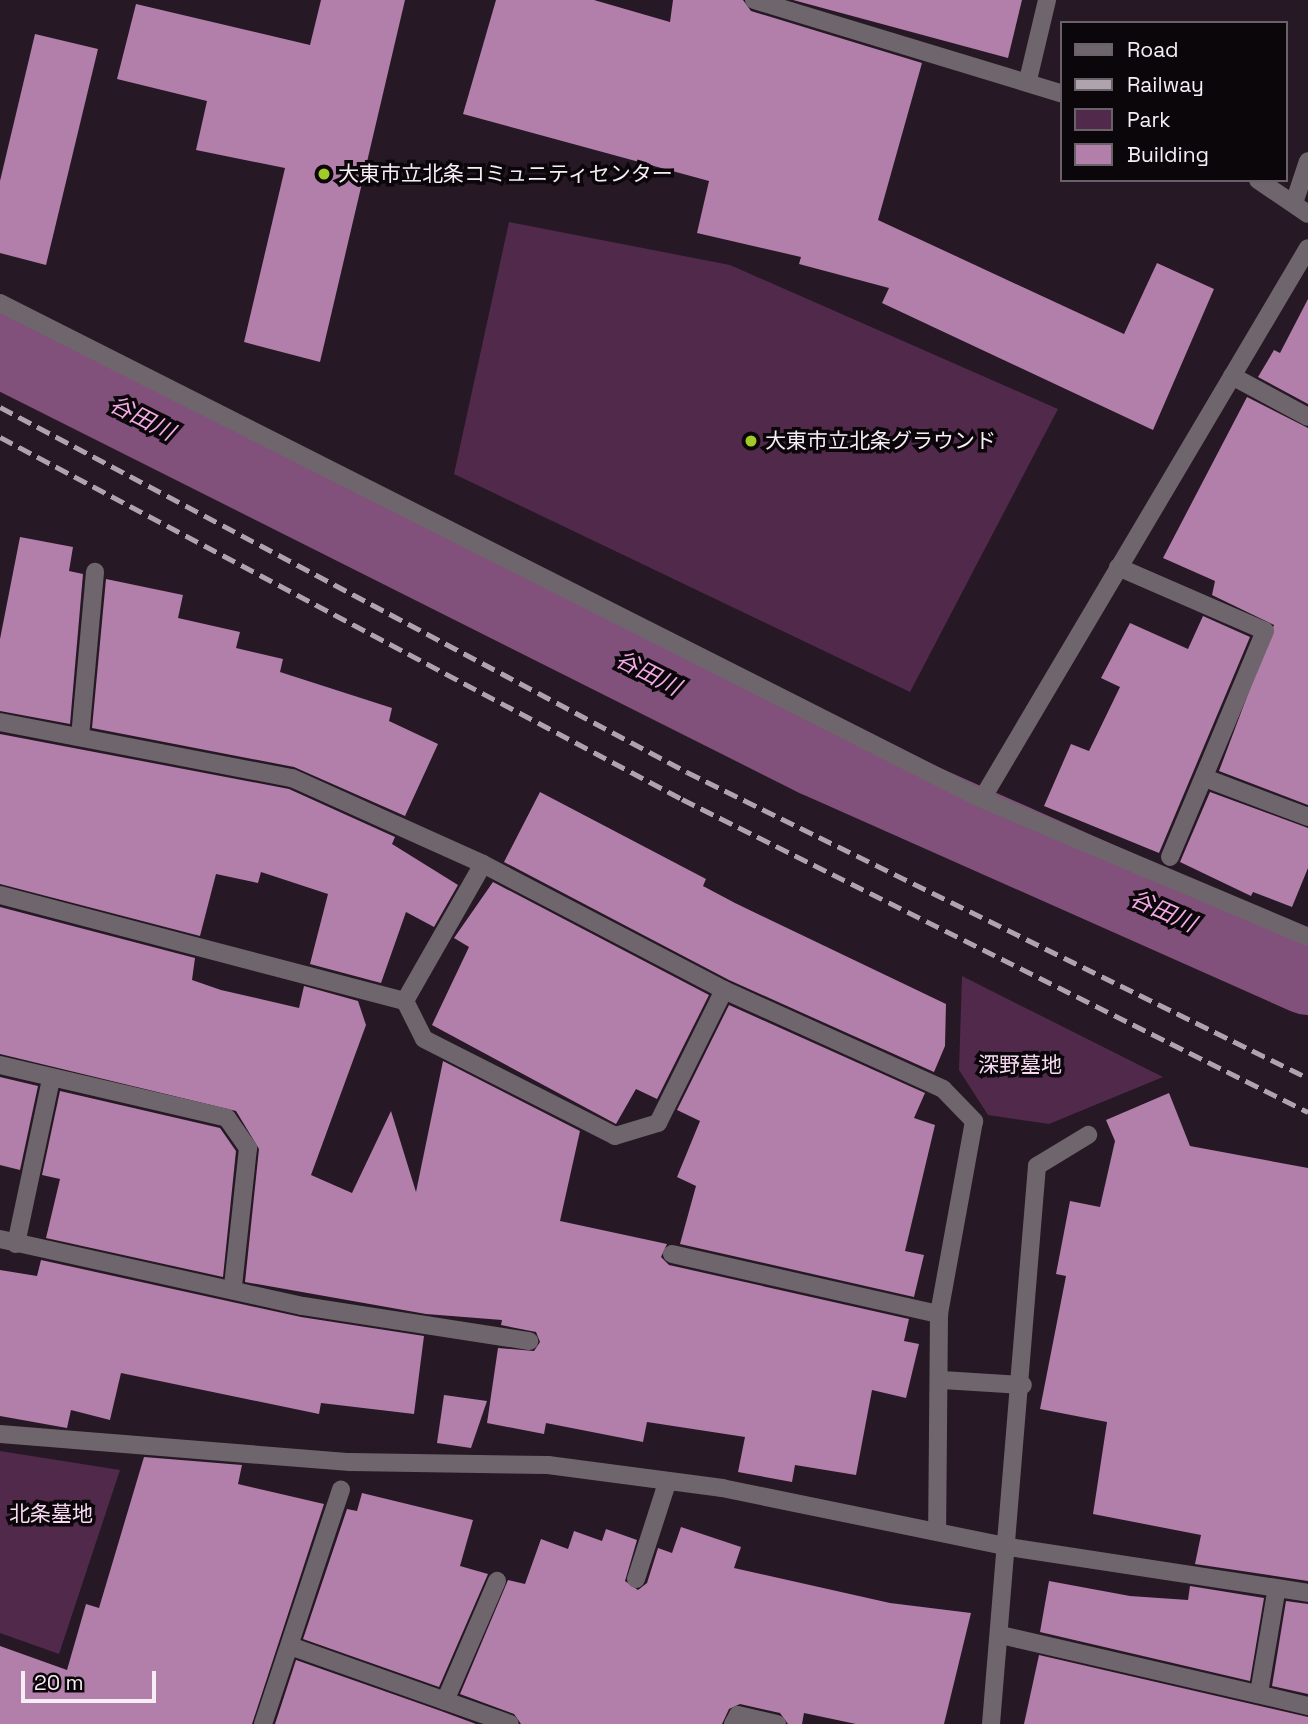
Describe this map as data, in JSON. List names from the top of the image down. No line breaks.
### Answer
{"water":["谷田川"],"parks":["深野墓地","北条墓地"],"places":["大東市立北条コミュニティセンター","大東市立北条グラウンド"],"legend":["Road","Railway","Park","Building"],"scale_bar":"20 m"}
